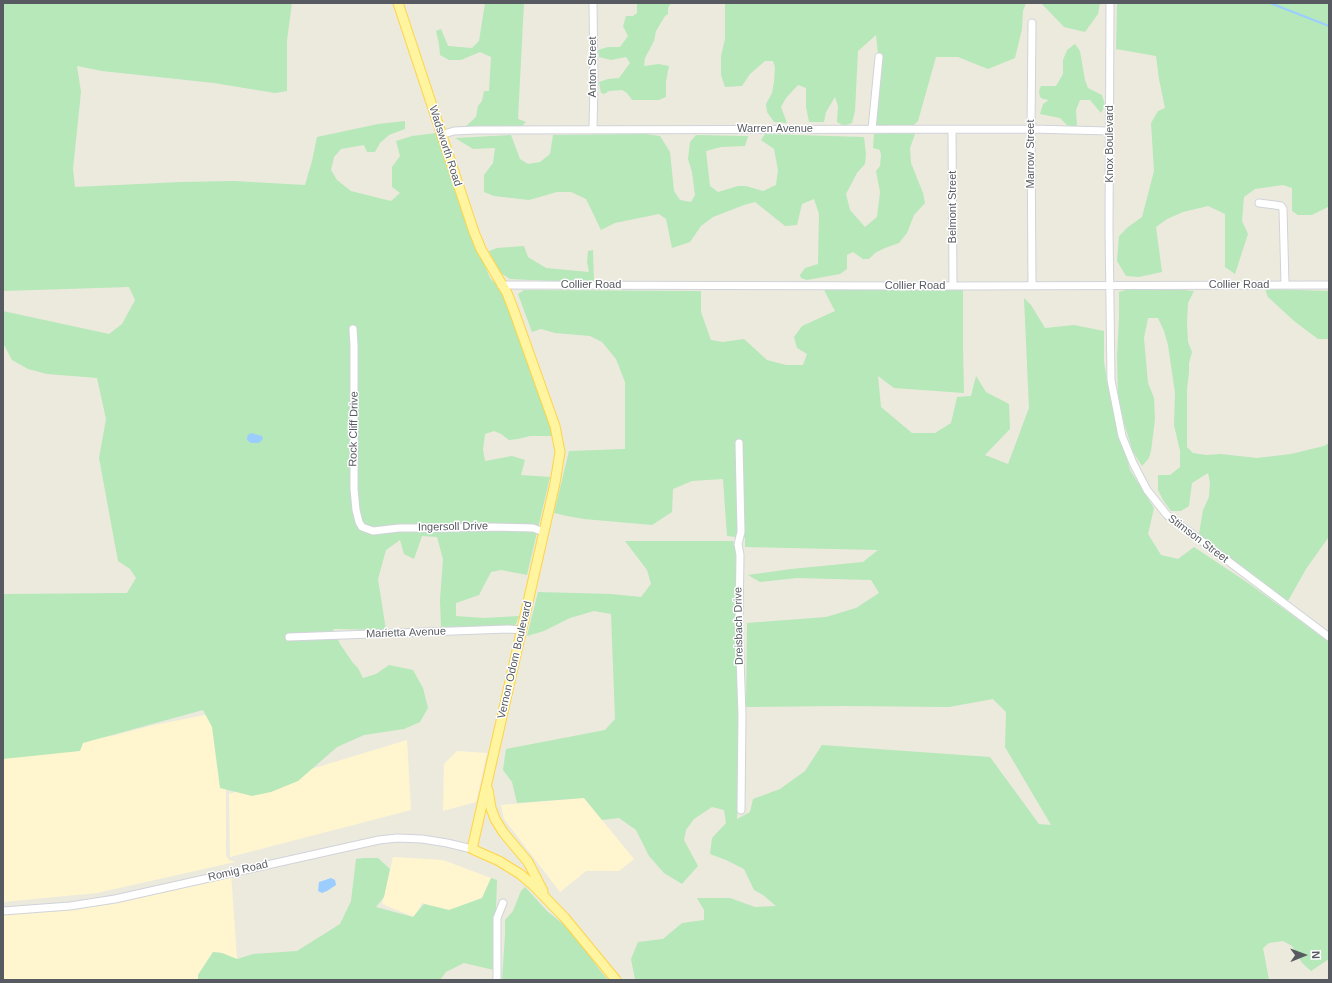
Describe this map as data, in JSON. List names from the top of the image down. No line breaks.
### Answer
{"streets":{"main road":["Wadsworth Road","Vernon Odom Boulevard"],"street":["Anton Street","Warren Avenue","Knox Boulevard","Marrow Street","Belmont Street","Collier Road","Rock Cliff Drive","Ingersoll Drive","Stimson Street","Dreisbach Drive","Marietta Avenue","Romig Road"]},"crossings":[["Anton Street","Warren Avenue"],["Warren Avenue","Knox Boulevard"],["Warren Avenue","Wadsworth Road"],["Warren Avenue","Marrow Street"],["Warren Avenue","Belmont Street"],["Knox Boulevard","Collier Road"],["Knox Boulevard","Stimson Street"],["Wadsworth Road","Collier Road"],["Wadsworth Road","Vernon Odom Boulevard"],["Marrow Street","Collier Road"],["Belmont Street","Collier Road"],["Collier Road","Stimson Street"],["Collier Road","Vernon Odom Boulevard"],["Rock Cliff Drive","Ingersoll Drive"],["Ingersoll Drive","Vernon Odom Boulevard"],["Marietta Avenue","Vernon Odom Boulevard"],["Vernon Odom Boulevard","Romig Road"]],"north":"right"}
